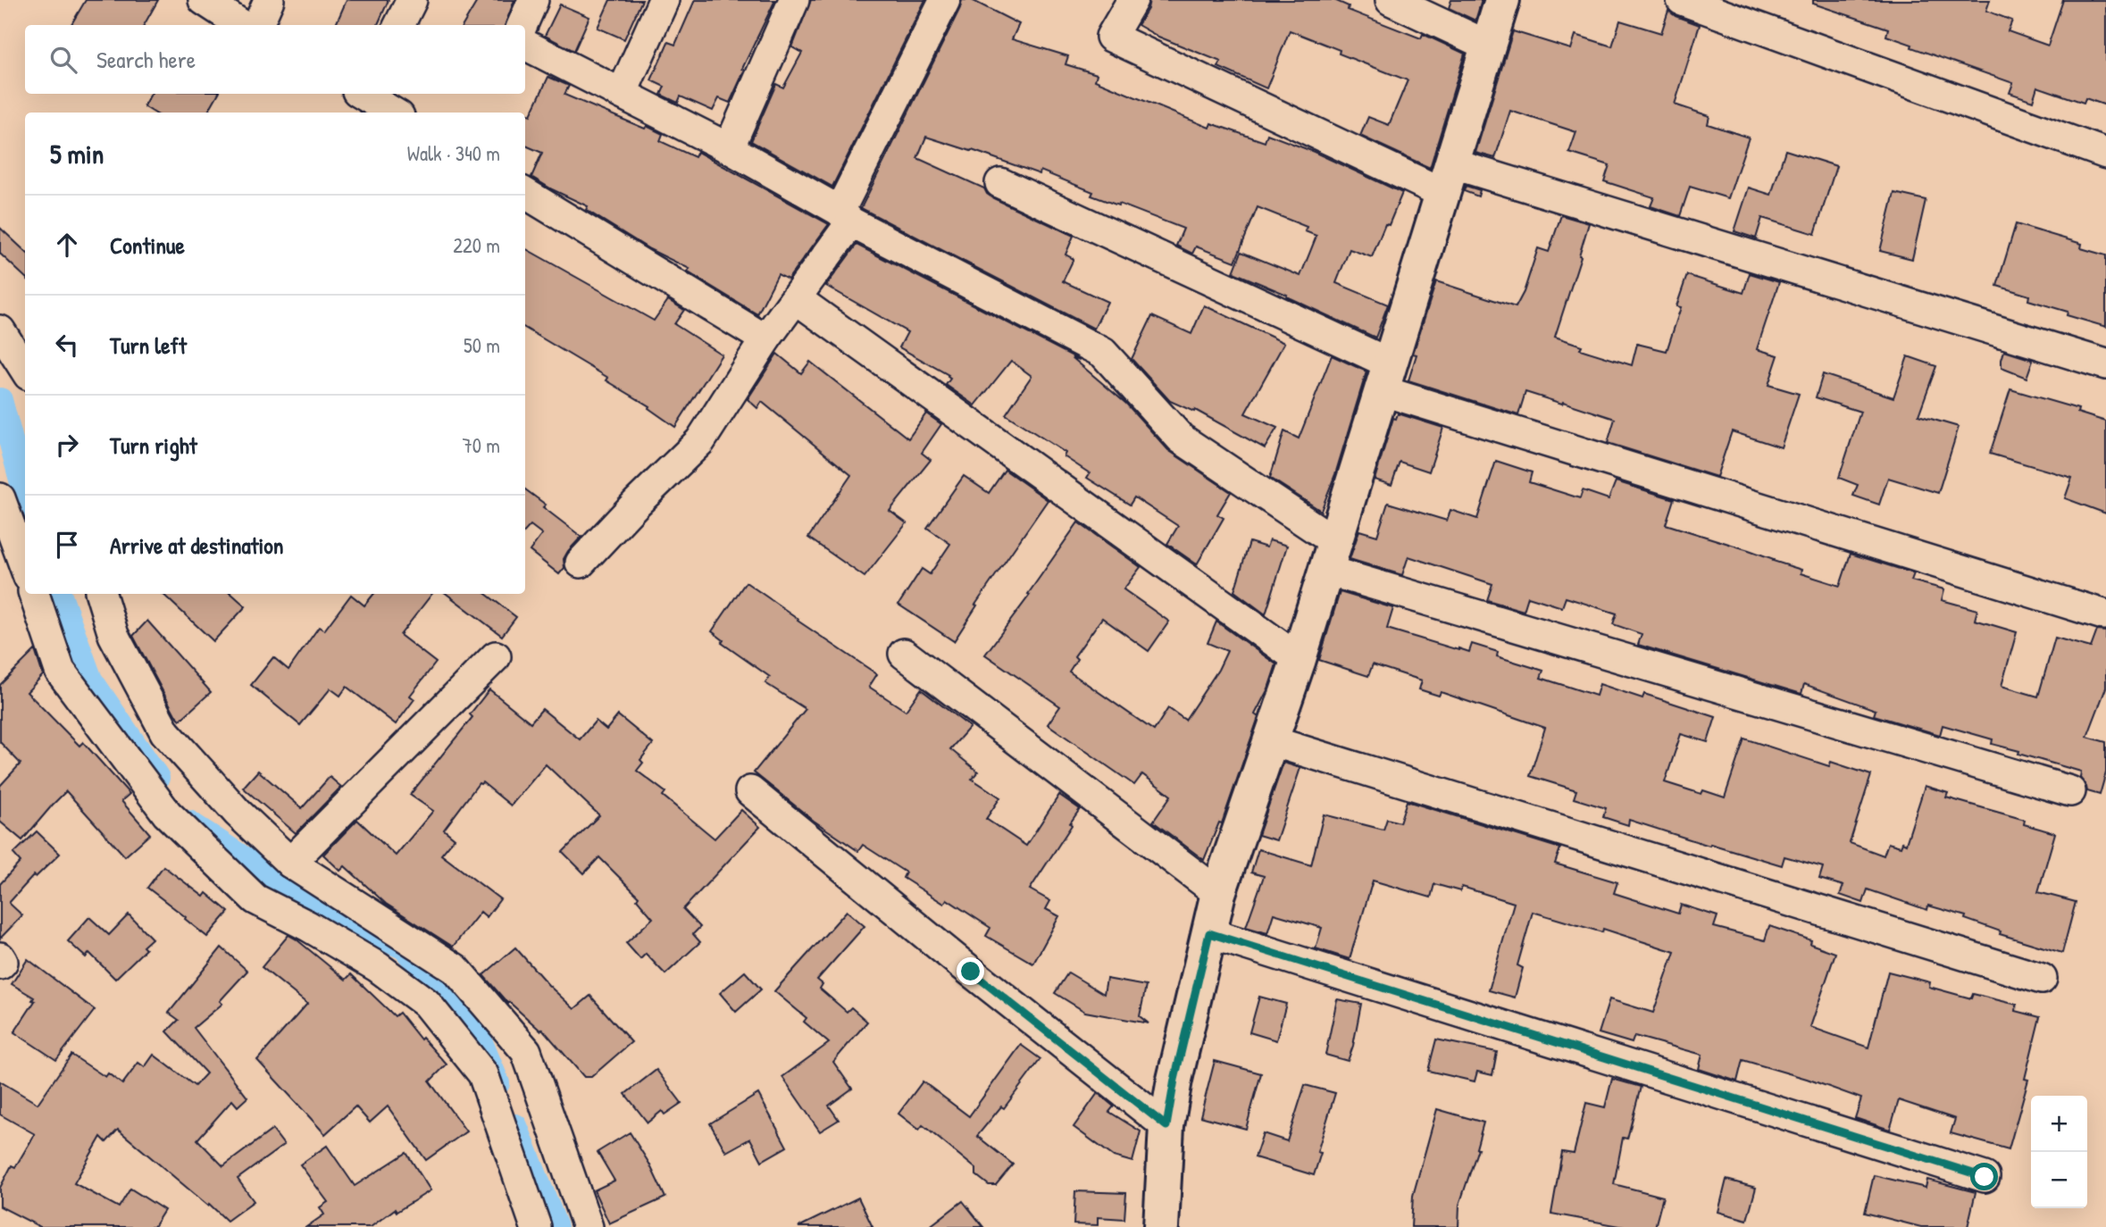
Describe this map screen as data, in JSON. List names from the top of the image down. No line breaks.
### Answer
{"page":{"search":"Search here","heading":["5 min","Walk · 340 m"],"list":[["Continue","220 m"],["Turn left","50 m"],["Turn right","70 m"],"Arrive at destination"],"map_buttons":["+","−"]}}
